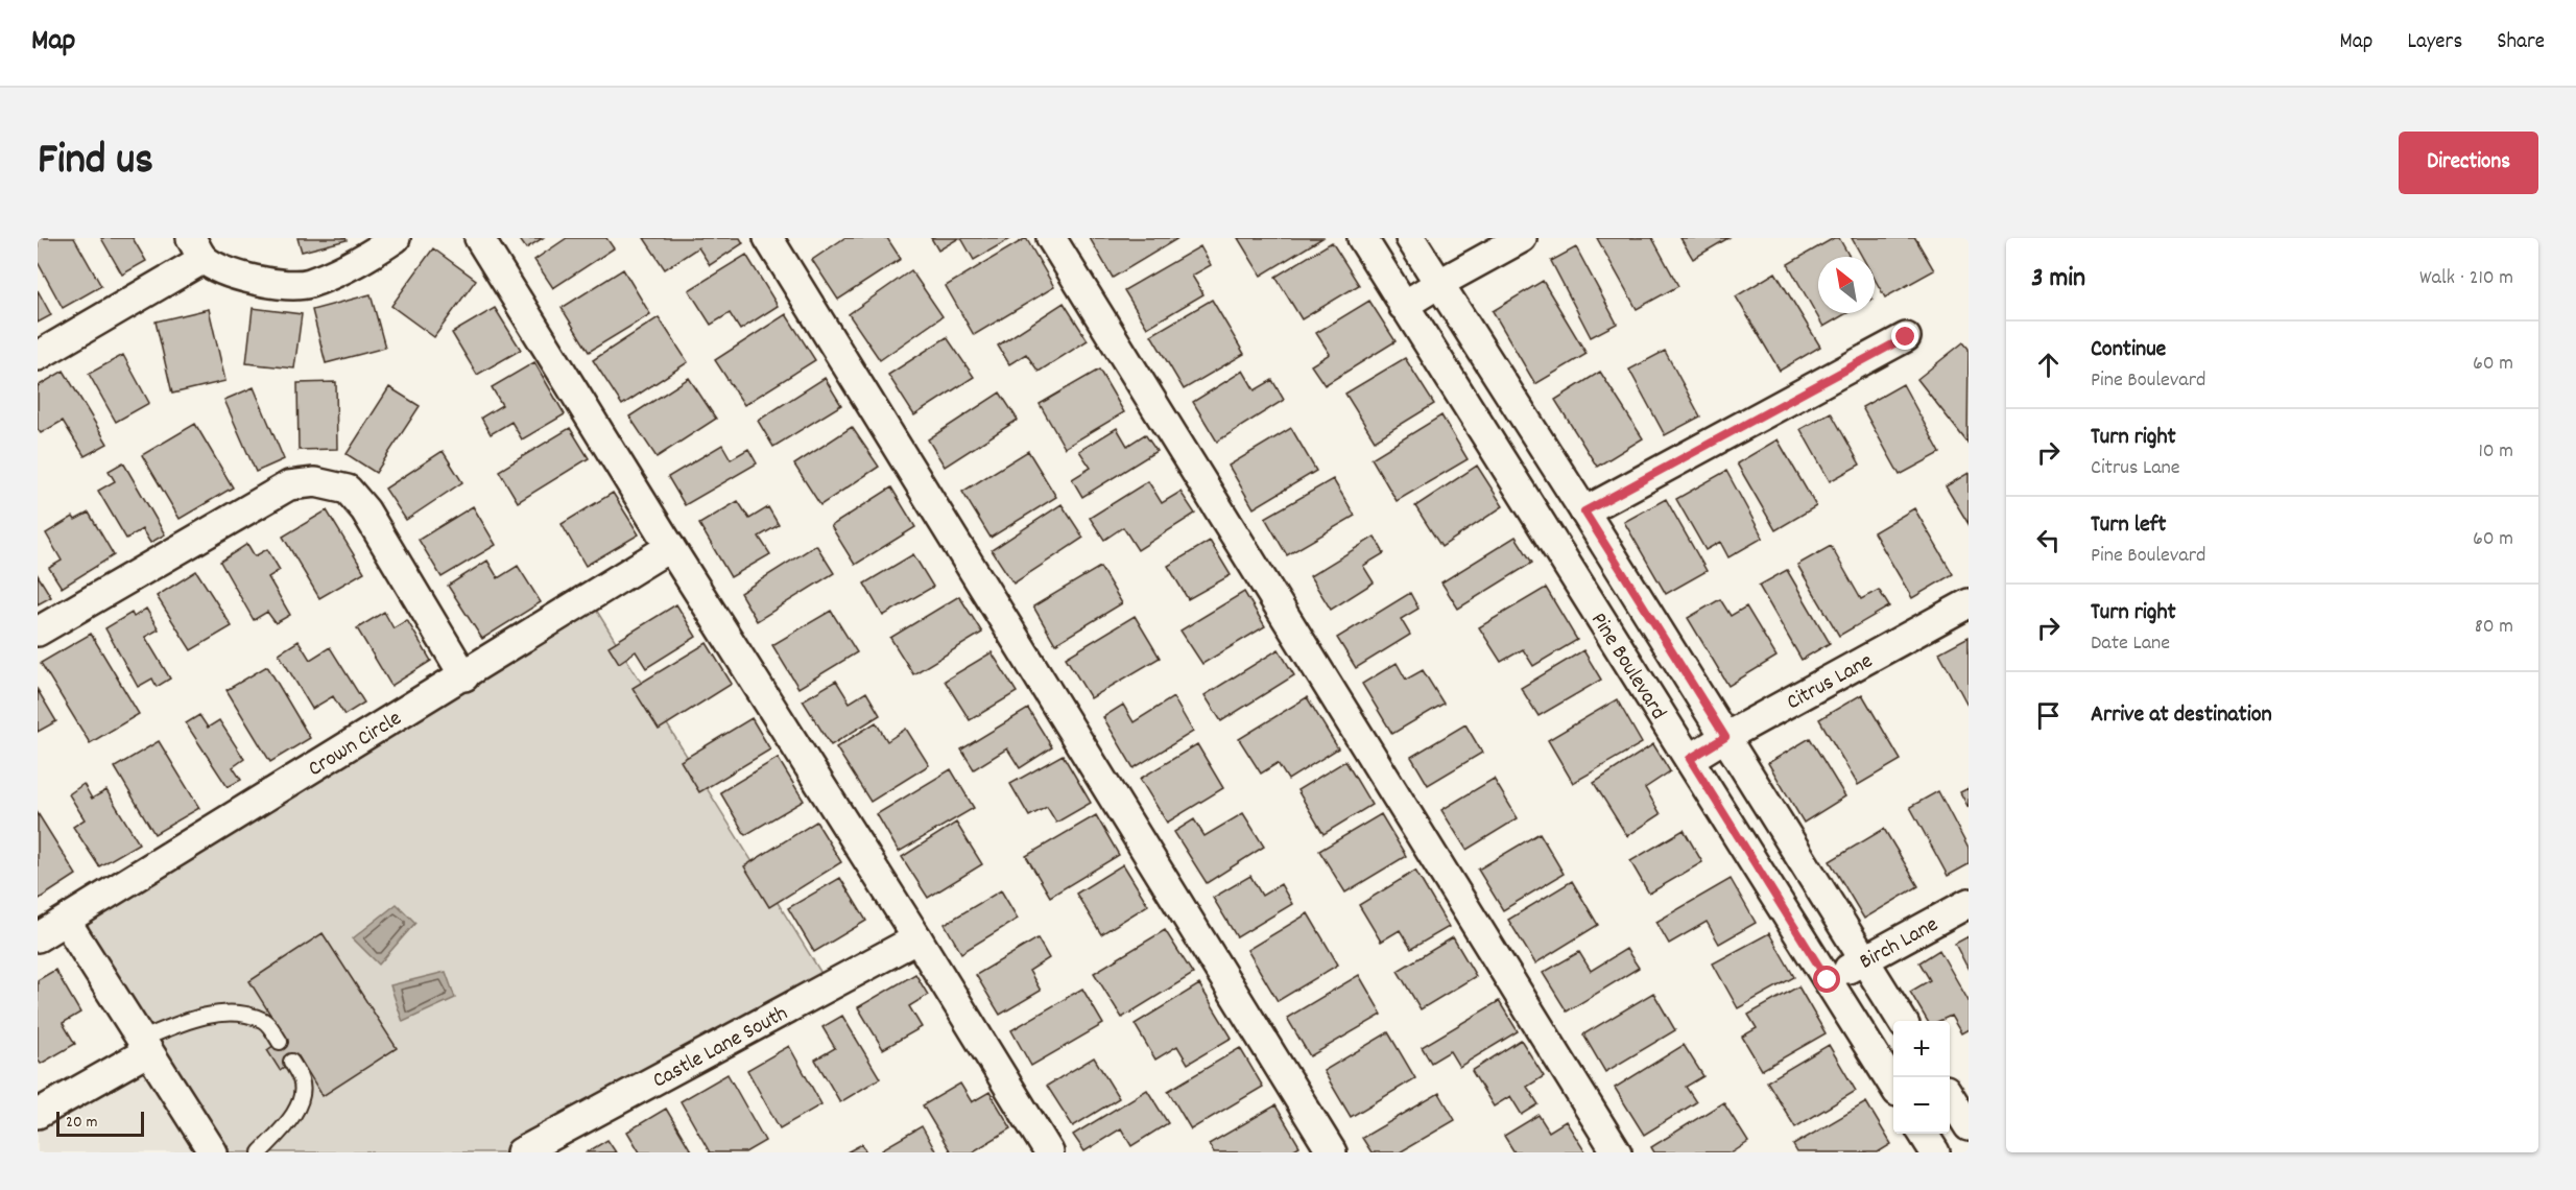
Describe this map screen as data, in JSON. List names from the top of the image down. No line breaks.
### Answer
{"streets":{"street":["Pine Boulevard","Citrus Lane","Crown Circle","Birch Lane","Castle Lane South"]},"crossings":[["Pine Boulevard","Citrus Lane"],["Pine Boulevard","Birch Lane"]],"scale_bar":"20 m","north":"top left","page":{"header":"Map","nav":["Map","Layers","Share"],"title":"Find us","buttons":"Directions","heading":["3 min","Walk · 210 m"],"list":[["Continue","Pine Boulevard","60 m"],["Turn right","Citrus Lane","10 m"],["Turn left","Pine Boulevard","60 m"],["Turn right","Date Lane","80 m"],"Arrive at destination"],"map_buttons":["+","−"],"scale":"20 m"}}
